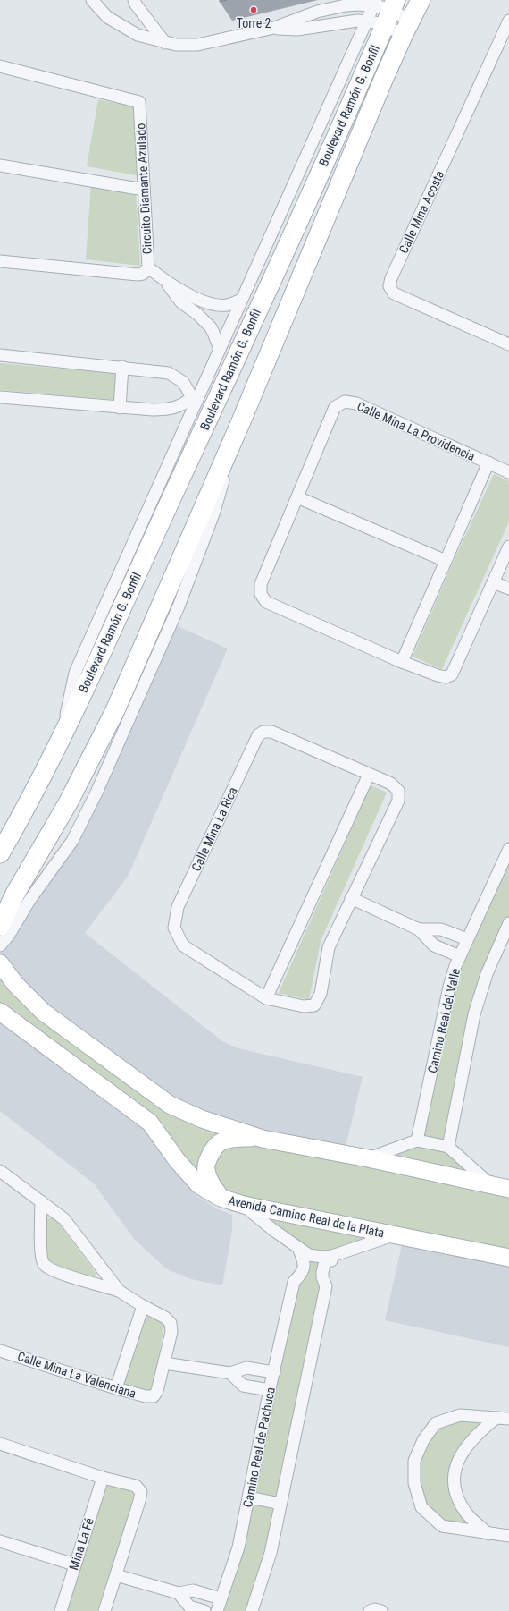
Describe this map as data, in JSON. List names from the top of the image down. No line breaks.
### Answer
{"streets":{"main road":["Boulevard Ramón G. Bonfil","Avenida Camino Real de la Plata"],"street":["Circuito Diamante Azulado","Calle Mina Acosta","Calle Mina La Providencia","Calle Mina La Rica","Camino Real del Valle","Calle Mina La Valenciana","Camino Real de Pachuca","Mina La Fé"]},"places":["Torre 2"]}
